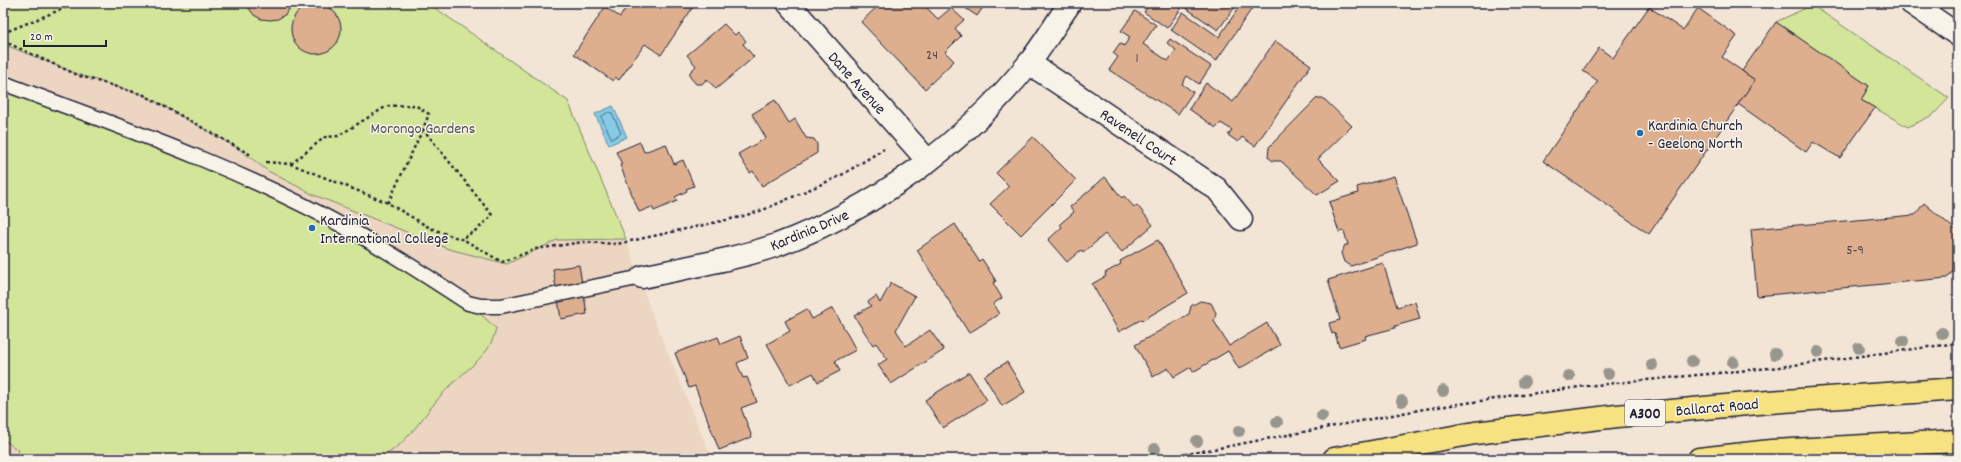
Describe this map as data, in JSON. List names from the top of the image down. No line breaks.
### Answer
{"streets":{"highway":["Ballarat Road","A300"],"street":["Dane Avenue","Ravenell Court","Kardinia Drive"]},"crossings":[["Dane Avenue","Kardinia Drive"],["Ravenell Court","Kardinia Drive"]],"parks":["Morongo Gardens"],"places":["Kardinia Church - Geelong North","Kardinia International College"],"house_numbers":["24","1","5-9"],"scale_bar":"20 m"}
